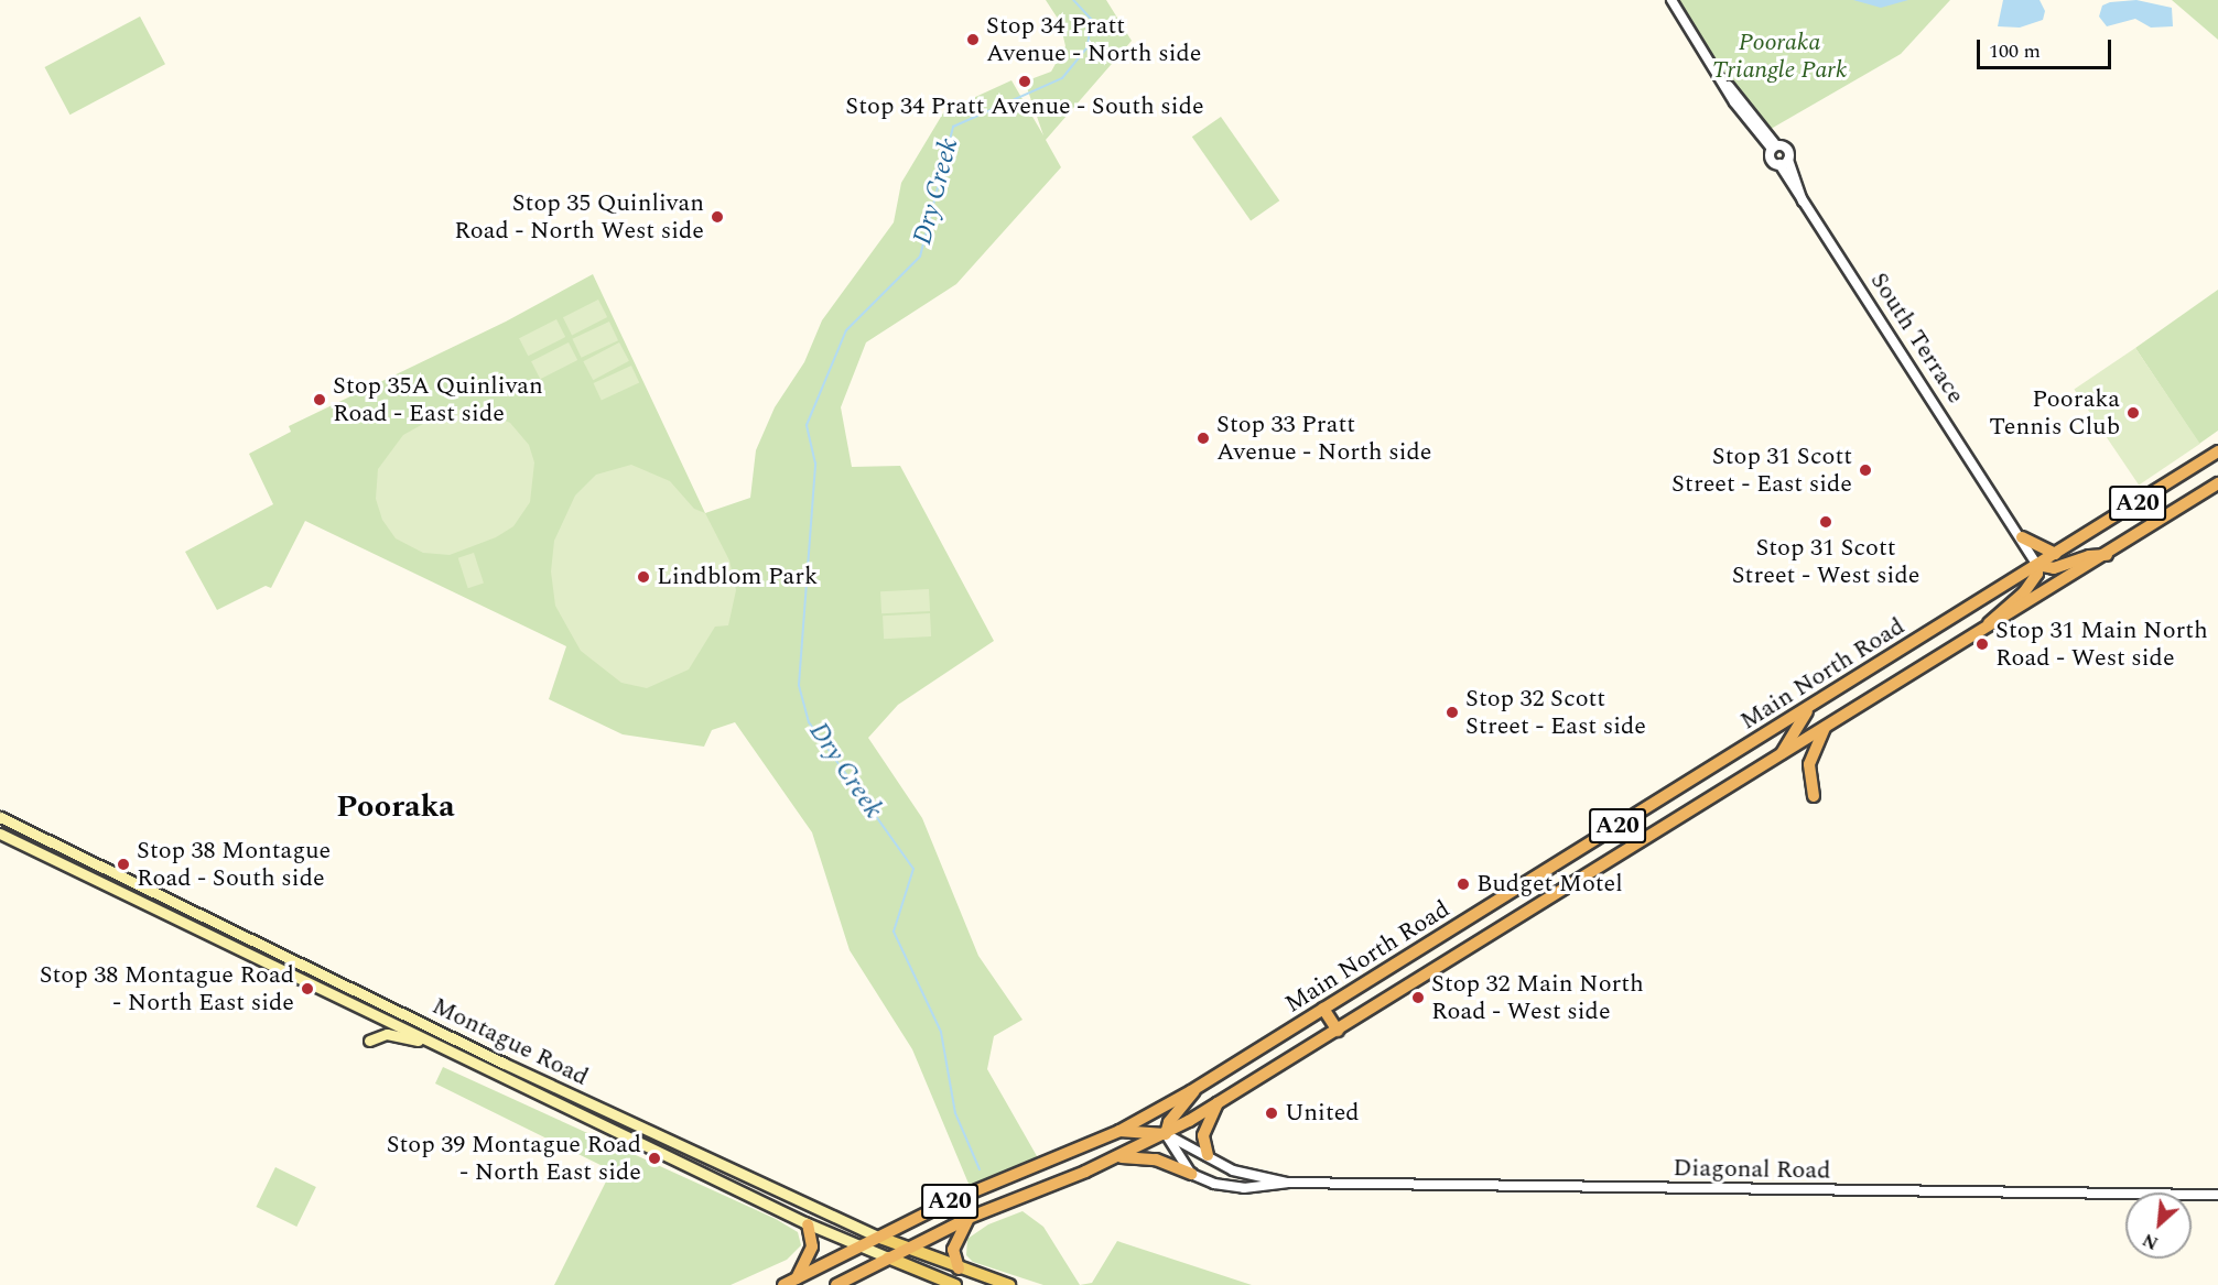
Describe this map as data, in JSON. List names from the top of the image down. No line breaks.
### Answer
{"streets":{"highway":["A20","Main North Road"],"main road":["Montague Road"],"street":["South Terrace","Diagonal Road"]},"crossings":[["South Terrace","Main North Road"],["Main North Road","Montague Road"],["Main North Road","Diagonal Road"]],"districts":["Pooraka"],"water":["Dry Creek"],"parks":["Pooraka Triangle Park"],"places":["Stop 34 Pratt Avenue - North side","Stop 34 Pratt Avenue - South side","Stop 35 Quinlivan Road - North West side","Stop 35A Quinlivan Road - East side","Pooraka Tennis Club","Stop 33 Pratt Avenue - North side","Stop 31 Scott Street - East side","Stop 31 Scott Street - West side","Lindblom Park","Stop 31 Main North Road - West side","Stop 32 Scott Street - East side","Stop 38 Montague Road - South side","Budget Motel","Stop 38 Montague Road - North East side","Stop 32 Main North Road - West side","United","Stop 39 Montague Road - North East side"],"scale_bar":"100 m","north":"bottom left"}
